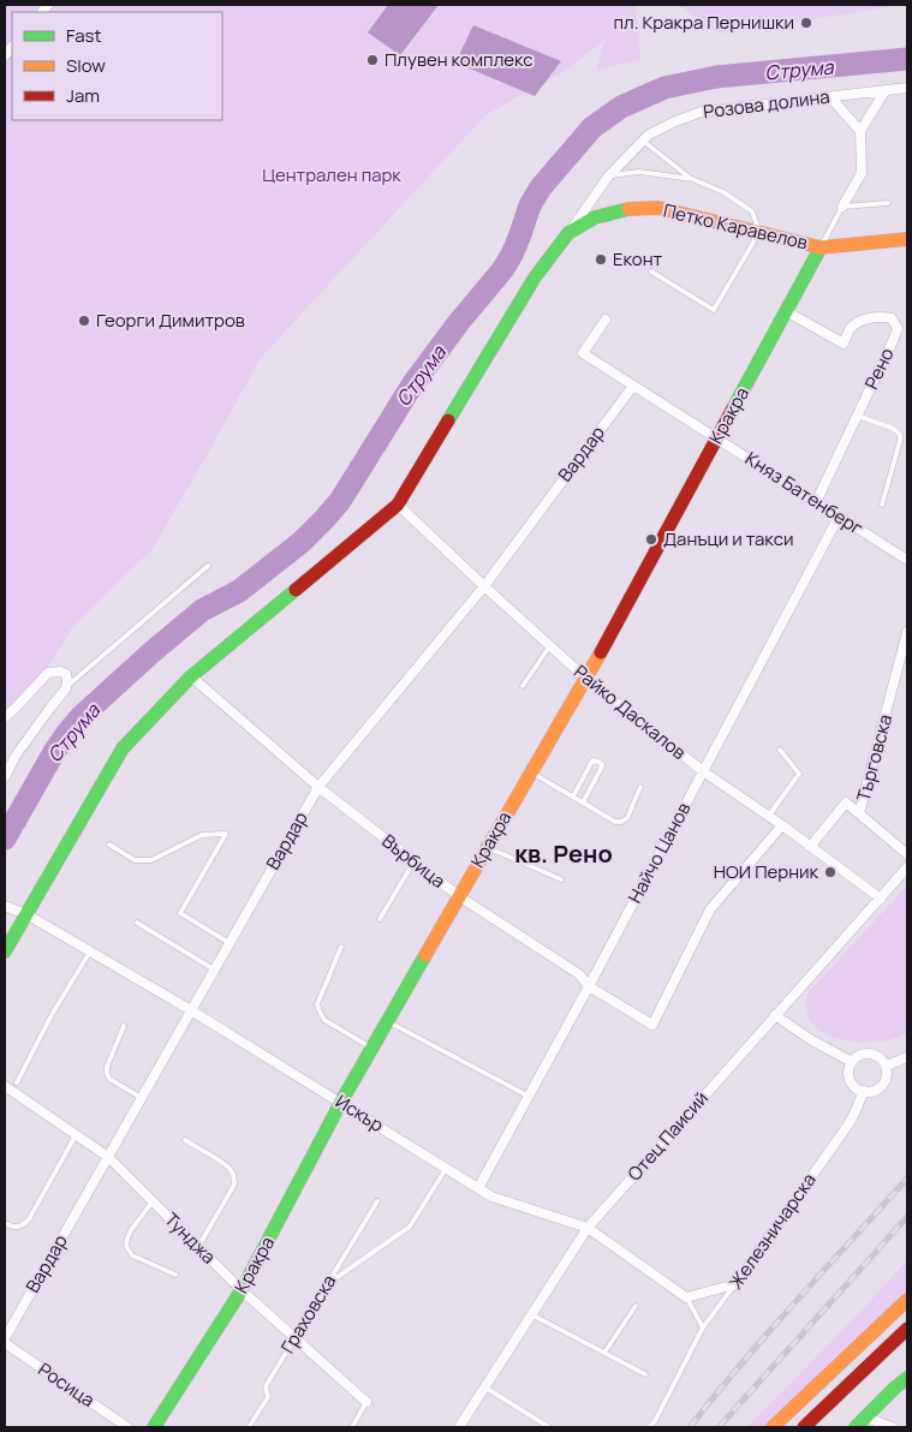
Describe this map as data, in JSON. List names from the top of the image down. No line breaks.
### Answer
{"streets":{"main road":["Петко Каравелов","Кракра"],"street":["Розова долина","Рено","Вардар","Княз Батенберг","Райко Даскалов","Търговска","Найчо Цанов","Върбица","Искър","Отец Паисий","Железничарска","Тунджа","Росица"],"lane":["Граховска"]},"crossings":[["Розова долина","Петко Каравелов"],["Петко Каравелов","Кракра"],["Рено","Кракра"],["Рено","Княз Батенберг"],["Кракра","Княз Батенберг"],["Кракра","Райко Даскалов"],["Кракра","Върбица"],["Кракра","Искър"],["Кракра","Тунджа"],["Вардар","Княз Батенберг"],["Вардар","Райко Даскалов"],["Вардар","Върбица"],["Вардар","Искър"],["Вардар","Тунджа"],["Княз Батенберг","Найчо Цанов"],["Райко Даскалов","Найчо Цанов"],["Райко Даскалов","Върбица"],["Райко Даскалов","Отец Паисий"],["Найчо Цанов","Върбица"],["Найчо Цанов","Искър"],["Искър","Отец Паисий"],["Искър","Железничарска"],["Тунджа","Граховска"]],"districts":["кв. Рено"],"water":["Струма"],"parks":["Централен парк"],"places":["пл. Кракра Пернишки","Плувен комплекс","Еконт","Георги Димитров","Данъци и такси","НОИ Перник"],"legend":["Fast","Slow","Jam"]}
